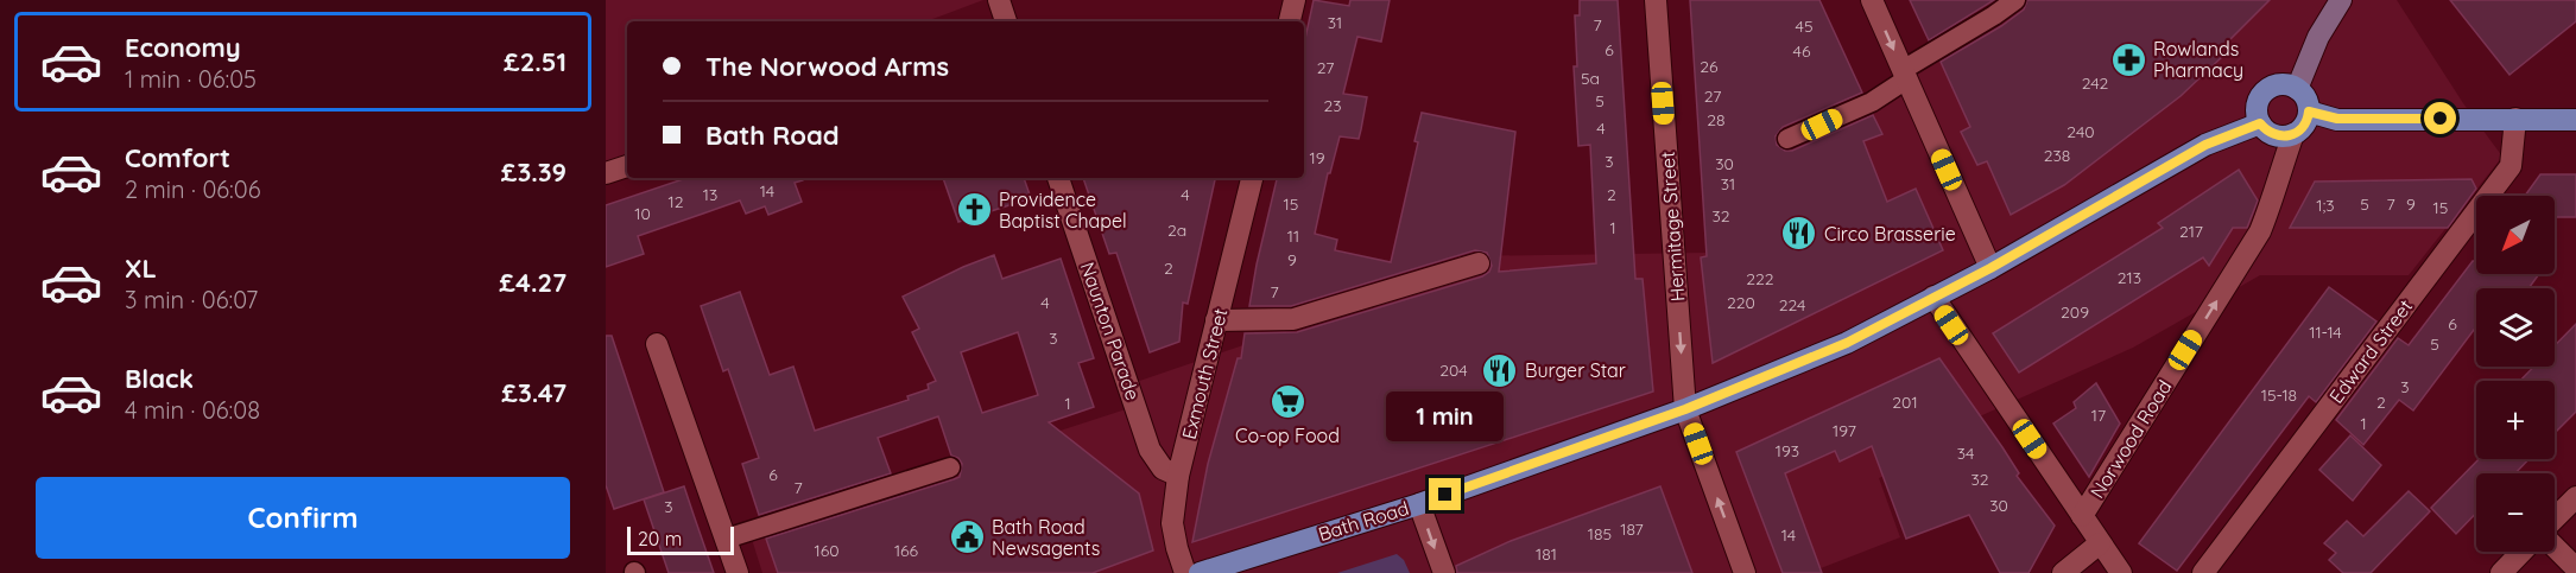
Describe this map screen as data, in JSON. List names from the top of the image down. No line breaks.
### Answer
{"streets":{"main road":["Bath Road"],"street":["Hermitage Street","Naunton Parade","Edward Street","Exmouth Street","Norwood Road"]},"crossings":[["Hermitage Street","Bath Road"],["Naunton Parade","Exmouth Street"],["Norwood Road","Bath Road"]],"one_way":["Norwood Road"],"places":{"pharmacy":["Rowlands Pharmacy"],"church":["Providence Baptist Chapel"],"restaurant":["Circo Brasserie","Burger Star"],"supermarket":["Co-op Food"],"public building":["Bath Road Newsagents"]},"house_numbers":["31","7","45","6","46","26","27","5a","242","27","5","23","28","4","240","238","19","3","30","31","14","13","4","2","12","15","5","7","9","1;3","15","10","32","1","2a","217","11","9","2","213","222","7","4","220","224","209","6","11-14","3","5","204","3","15-18","201","2","1","17","1","197","193","34","6","32","7","30","3","187","185","14","160","166","181"],"scale_bar":"20 m","north":"bottom left","page":{"list":[{"name":"Economy","note":"1 min · 06:05","value":"£2.51"},{"name":"Comfort","note":"2 min · 06:06","value":"£3.39"},{"name":"XL","note":"3 min · 06:07","value":"£4.27"},{"name":"Black","note":"4 min · 06:08","value":"£3.47"}],"banner":["The Norwood Arms","Bath Road"],"map_buttons":["+","−"],"bubble":"1 min","buttons":"Confirm","scale":"20 m"}}
